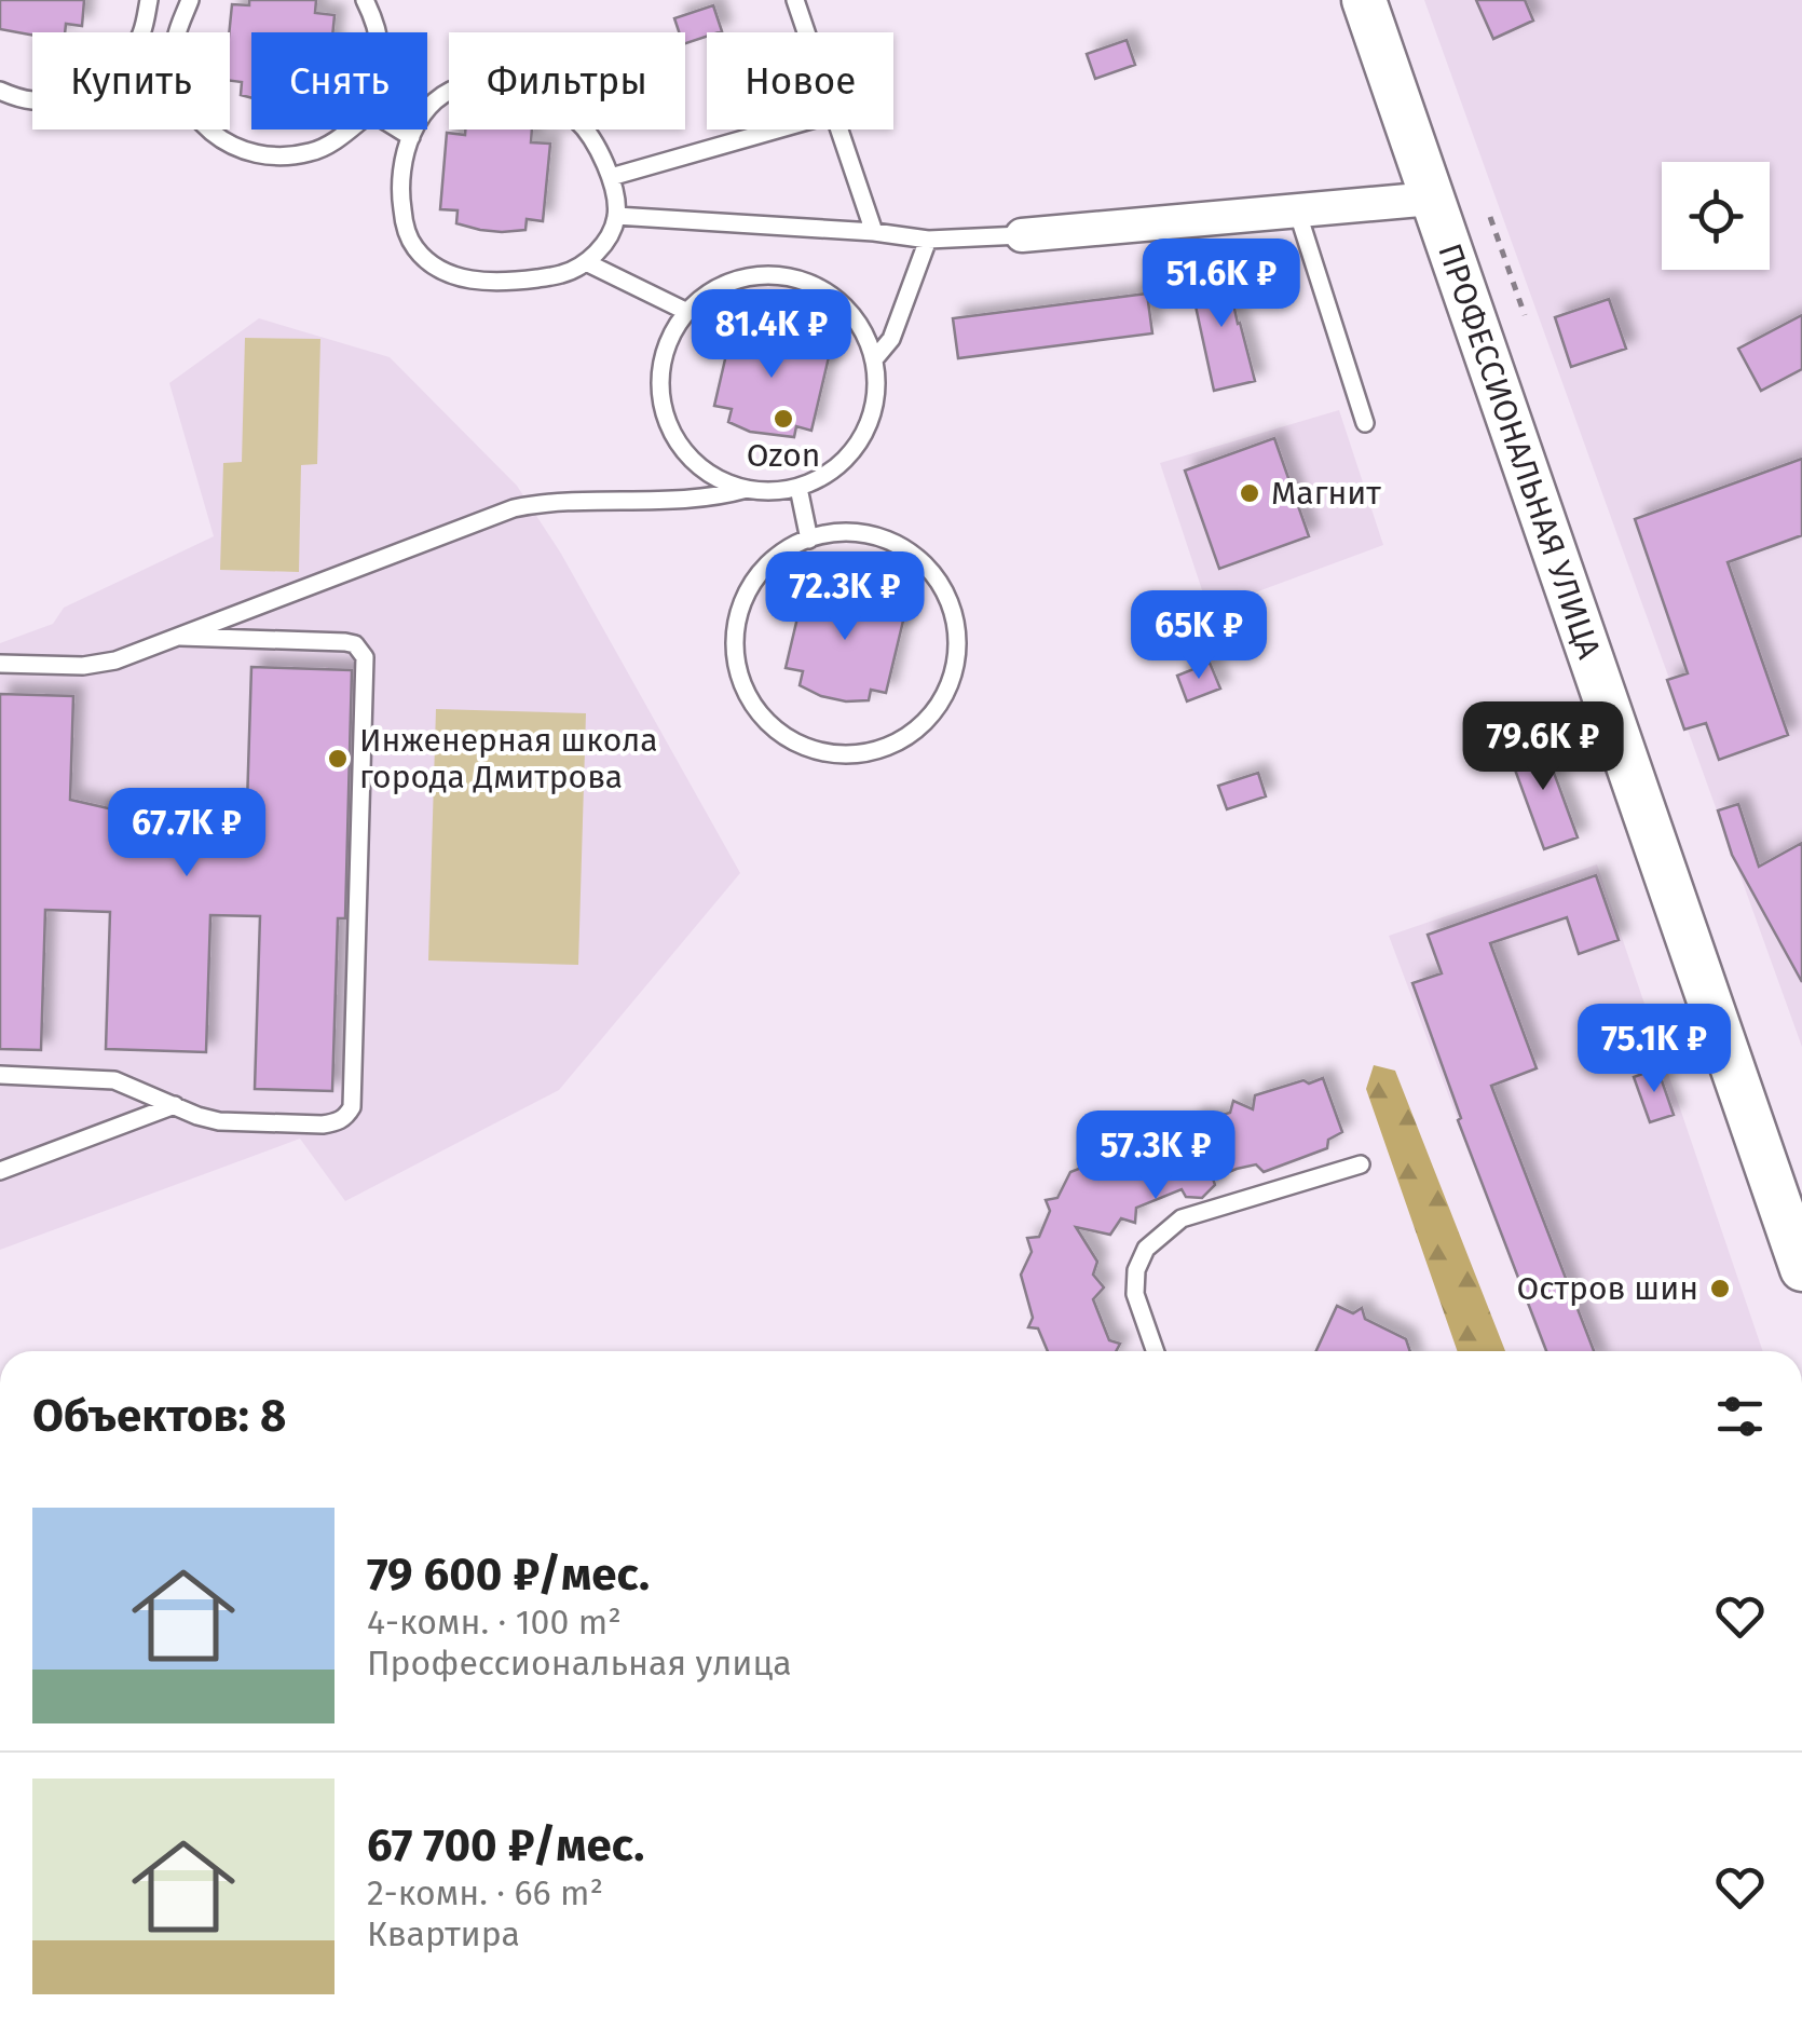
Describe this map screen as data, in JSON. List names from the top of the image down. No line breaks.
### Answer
{"streets":{"main road":["ПРОФЕССИОНАЛЬНАЯ УЛИЦА"]},"places":["Ozon","Магнит","Инженерная школа города Дмитрова","Остров шин"],"page":{"chip":["Купить","Снять","Фильтры","Новое"],"price":["51.6K ₽","81.4K ₽","72.3K ₽","65K ₽","79.6K ₽","67.7K ₽","75.1K ₽","57.3K ₽"],"heading":"Объектов: 8","list":[{"name":"79 600 ₽/мес.","note":"4-комн. · 100 m² · Профессиональная улица"},{"name":"67 700 ₽/мес.","note":"2-комн. · 66 m² · Квартира"}]}}
